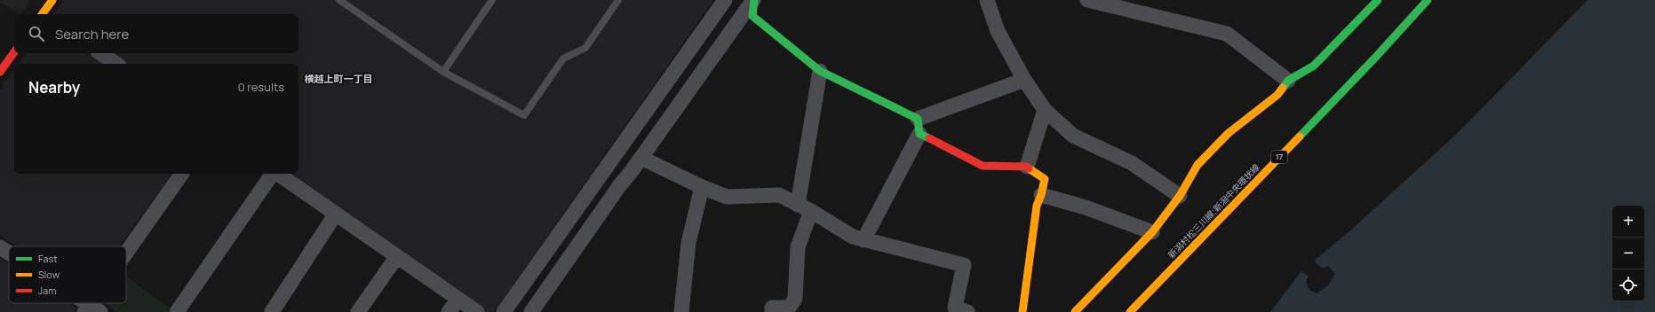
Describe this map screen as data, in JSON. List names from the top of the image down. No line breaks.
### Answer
{"streets":{"street":["17","新潟村松三川線;新潟中央環状線"]},"districts":["横越上町一丁目"],"legend":["Fast","Slow","Jam"],"page":{"search":"Search here","heading":["Nearby","0 results"],"map_buttons":["+","−"]}}
